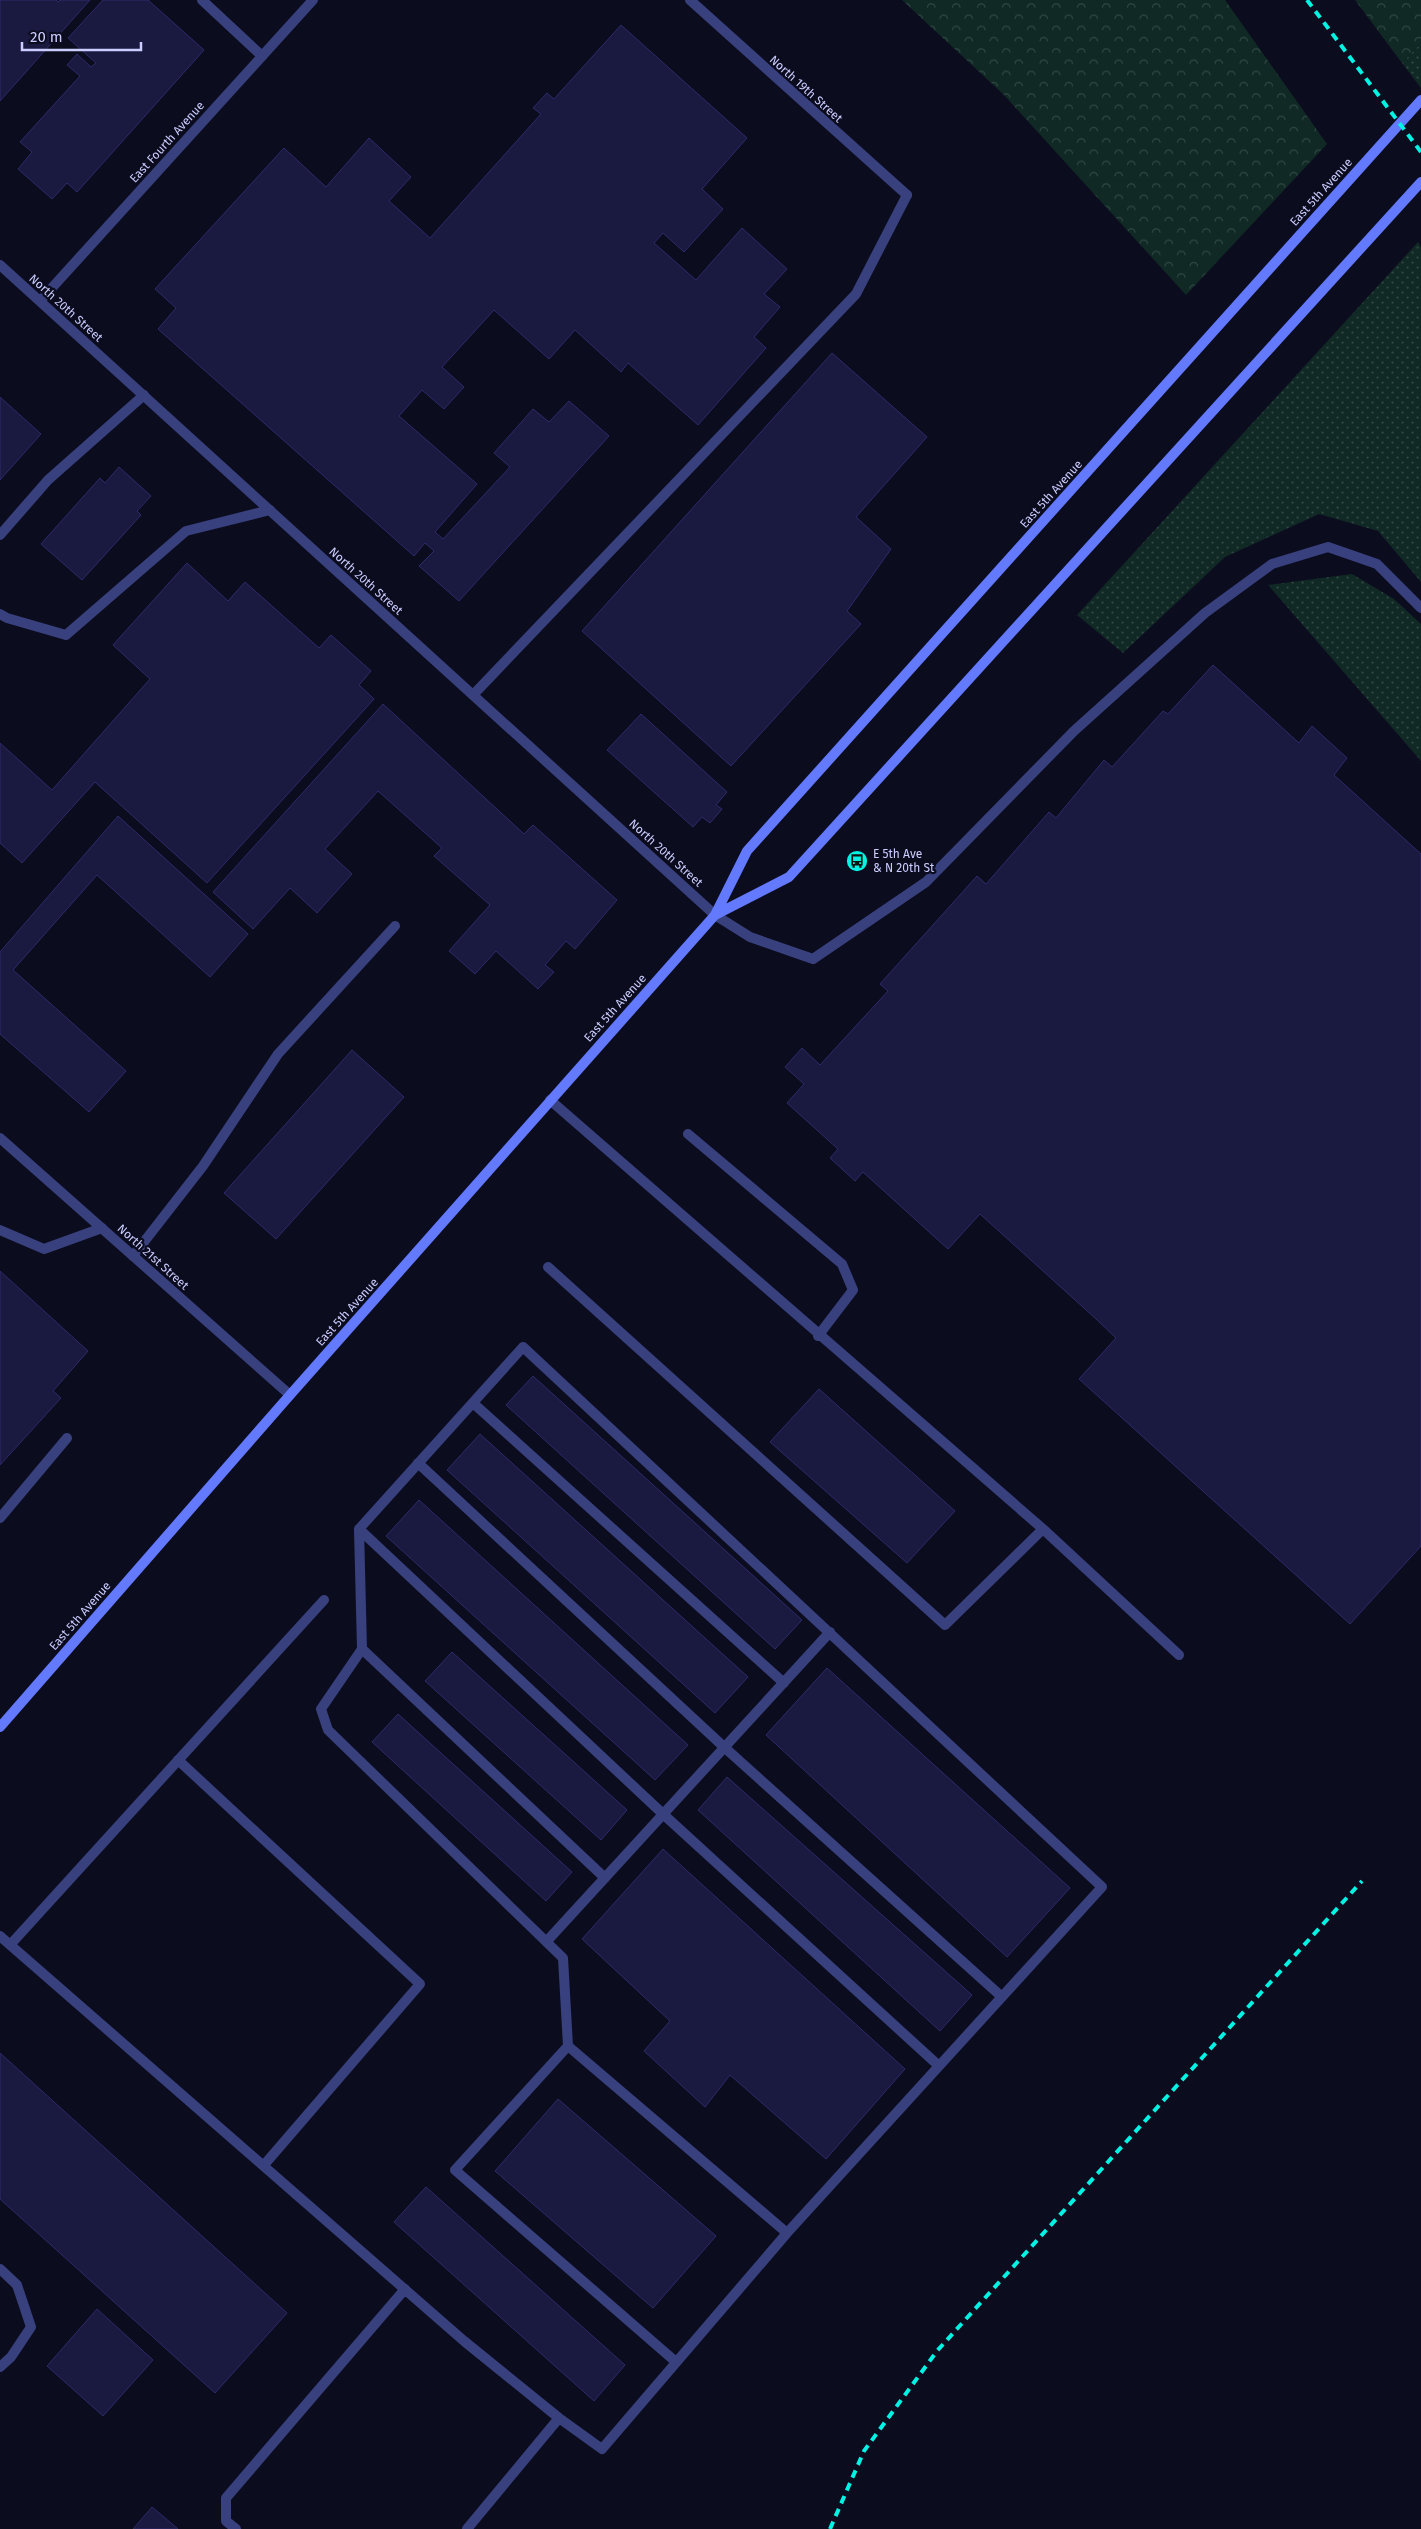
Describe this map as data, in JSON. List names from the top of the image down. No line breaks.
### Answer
{"streets":{"main road":["East 5th Avenue"],"street":["North 19th Street","East Fourth Avenue","North 20th Street","North 21st Street"]},"crossings":[["North 19th Street","North 20th Street"],["East Fourth Avenue","North 20th Street"],["East 5th Avenue","North 20th Street"],["East 5th Avenue","North 21st Street"]],"places":{"bus stop":["E 5th Ave & N 20th St"]},"scale_bar":"20 m"}
